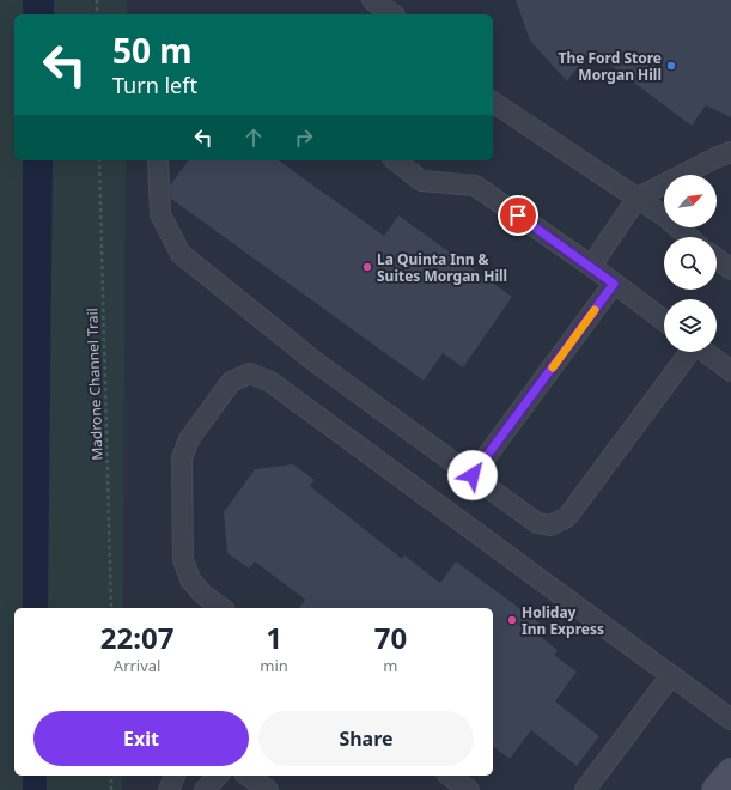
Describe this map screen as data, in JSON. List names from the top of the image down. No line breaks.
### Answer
{"streets":{"path":["Madrone Channel Trail"]},"places":["The Ford Store Morgan Hill","La Quinta Inn & Suites Morgan Hill","Holiday Inn Express"],"north":"top right","page":{"turn":["50 m","Turn left"],"eta":["22:07","Arrival","1","min","70","m"],"buttons":["Exit","Share"]}}
